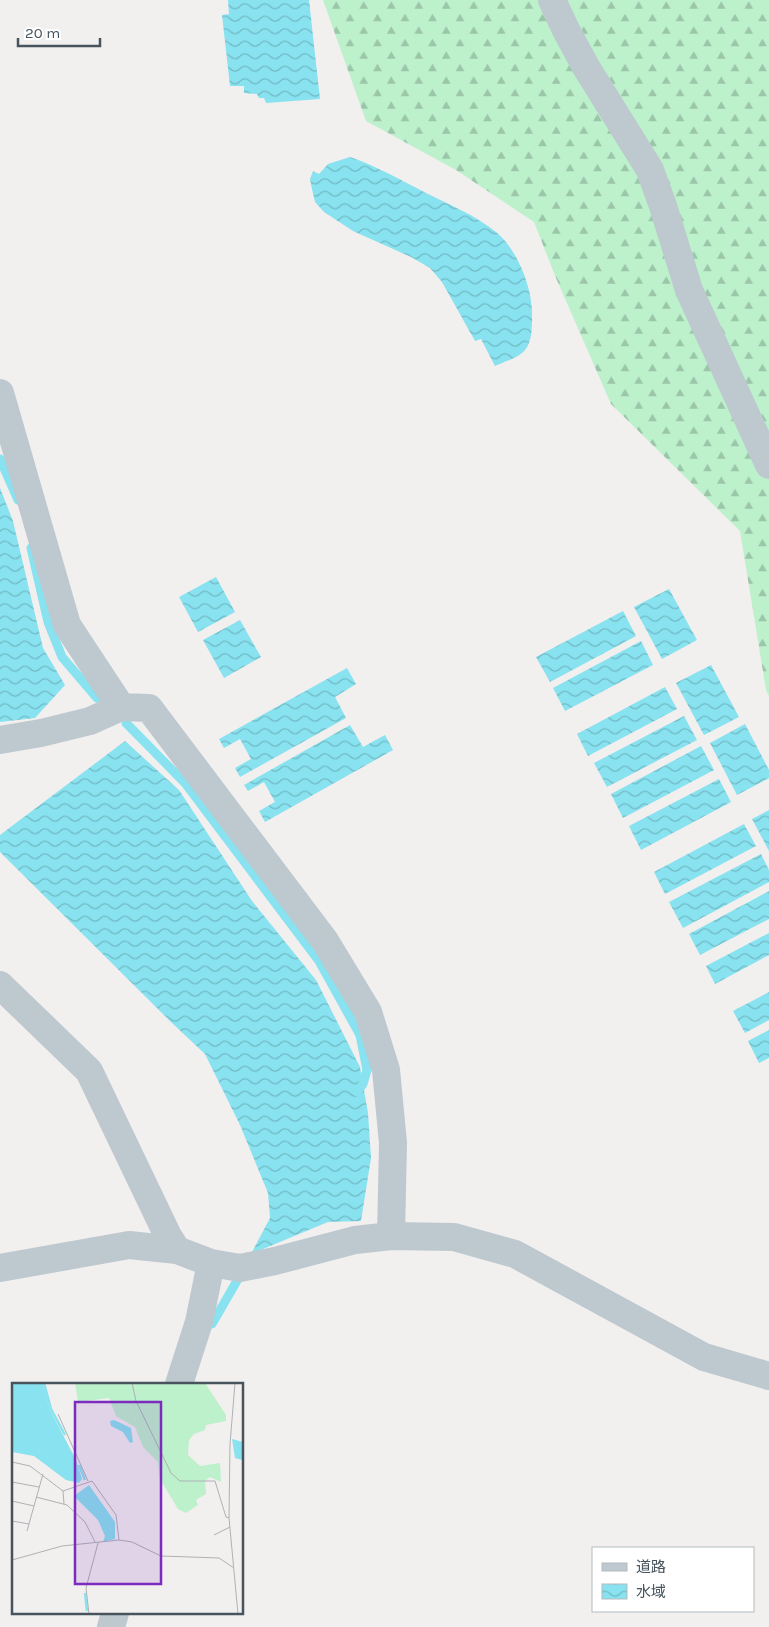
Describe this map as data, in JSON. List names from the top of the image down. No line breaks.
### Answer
{"legend":["道路","水域"],"scale_bar":"20 m"}
